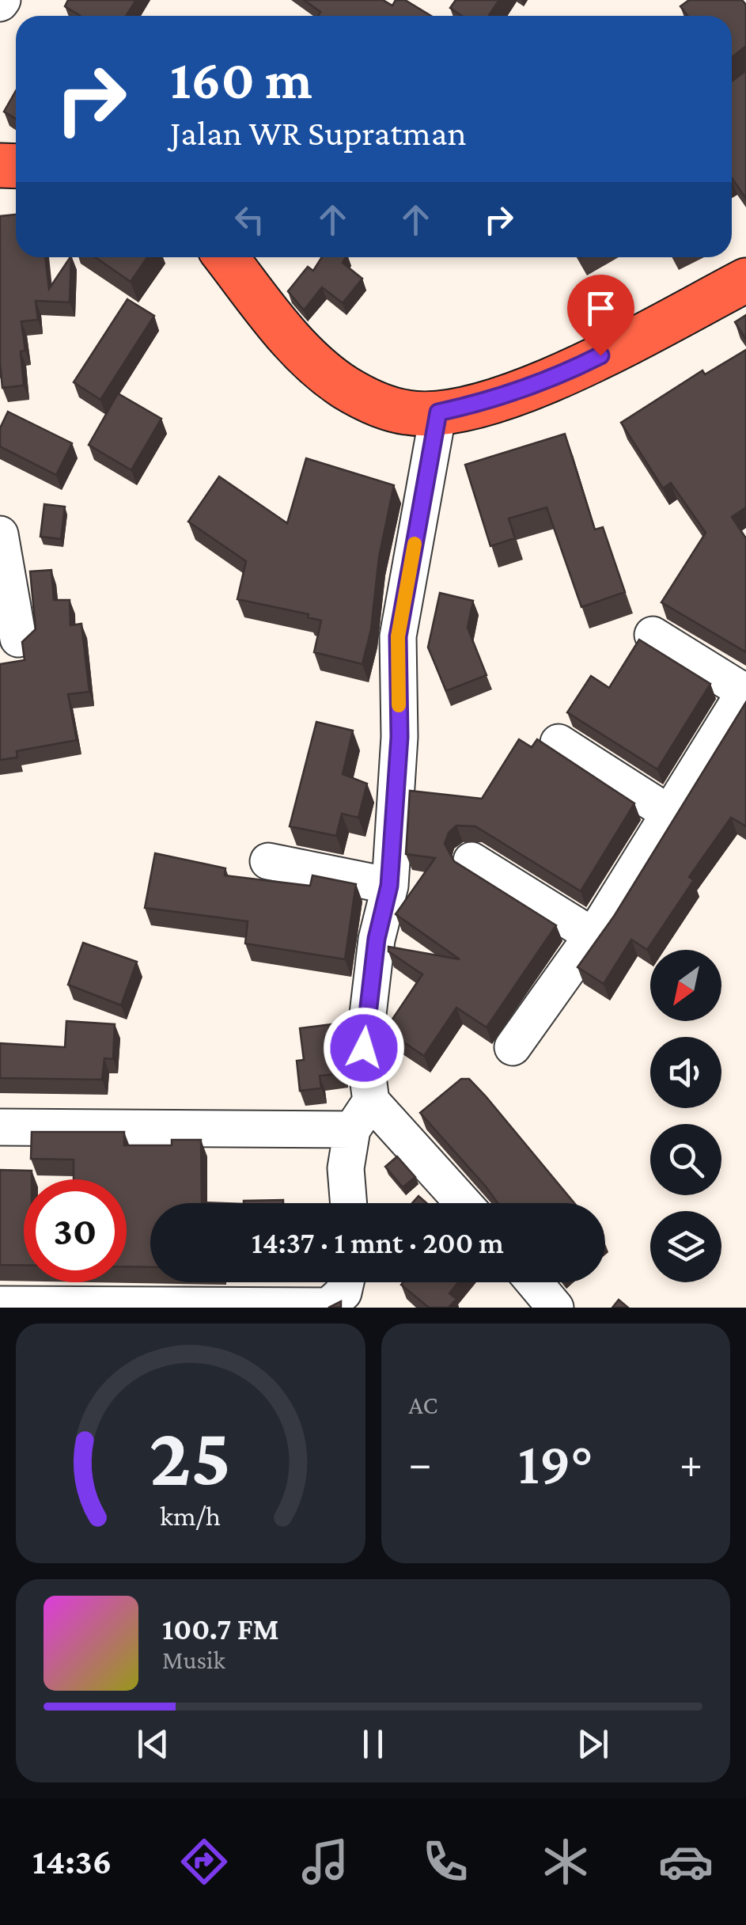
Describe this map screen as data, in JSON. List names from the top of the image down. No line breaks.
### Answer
{"north":"bottom left","page":{"turn":["160 m","Jalan WR Supratman"],"limit":"30","trip":"14:37 · 1 mnt · 200 m","tile":"AC","heat":["−","19°","+"],"song":["100.7 FM","Musik"],"tabs":"14:36","gauge":["25","km/h"]}}
